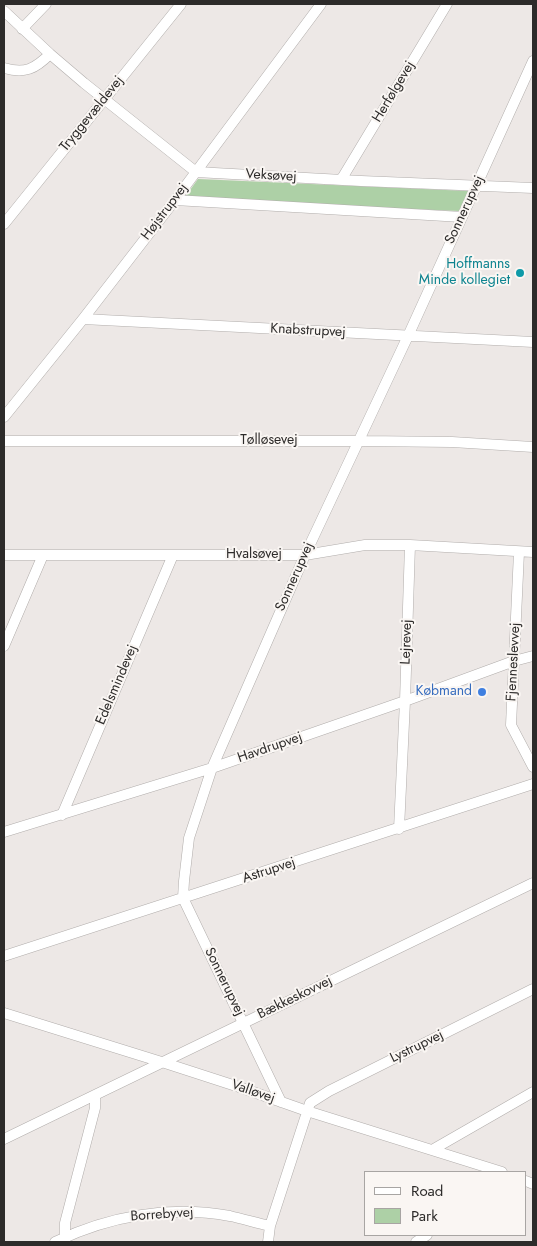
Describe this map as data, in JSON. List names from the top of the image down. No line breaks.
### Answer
{"streets":{"street":["Herfølgevej","Tryggevældevej","Veksøvej","Sonnerupvej","Højstrupvej","Knabstrupvej","Tølløsevej","Hvalsøvej","Lejrevej","Fjenneslevvej","Edelsmindevej","Havdrupvej","Astrupvej","Bækkeskovvej","Lystrupvej","Valløvej","Borrebyvej"]},"crossings":[["Herfølgevej","Veksøvej"],["Veksøvej","Sonnerupvej"],["Veksøvej","Højstrupvej"],["Sonnerupvej","Knabstrupvej"],["Sonnerupvej","Tølløsevej"],["Sonnerupvej","Hvalsøvej"],["Sonnerupvej","Havdrupvej"],["Sonnerupvej","Astrupvej"],["Sonnerupvej","Bækkeskovvej"],["Sonnerupvej","Valløvej"],["Højstrupvej","Knabstrupvej"],["Hvalsøvej","Lejrevej"],["Hvalsøvej","Fjenneslevvej"],["Hvalsøvej","Edelsmindevej"],["Lejrevej","Havdrupvej"],["Lejrevej","Astrupvej"],["Fjenneslevvej","Havdrupvej"],["Edelsmindevej","Havdrupvej"],["Bækkeskovvej","Valløvej"],["Lystrupvej","Valløvej"]],"places":["Hoffmanns Minde kollegiet","Købmand"],"legend":["Road","Park"]}
